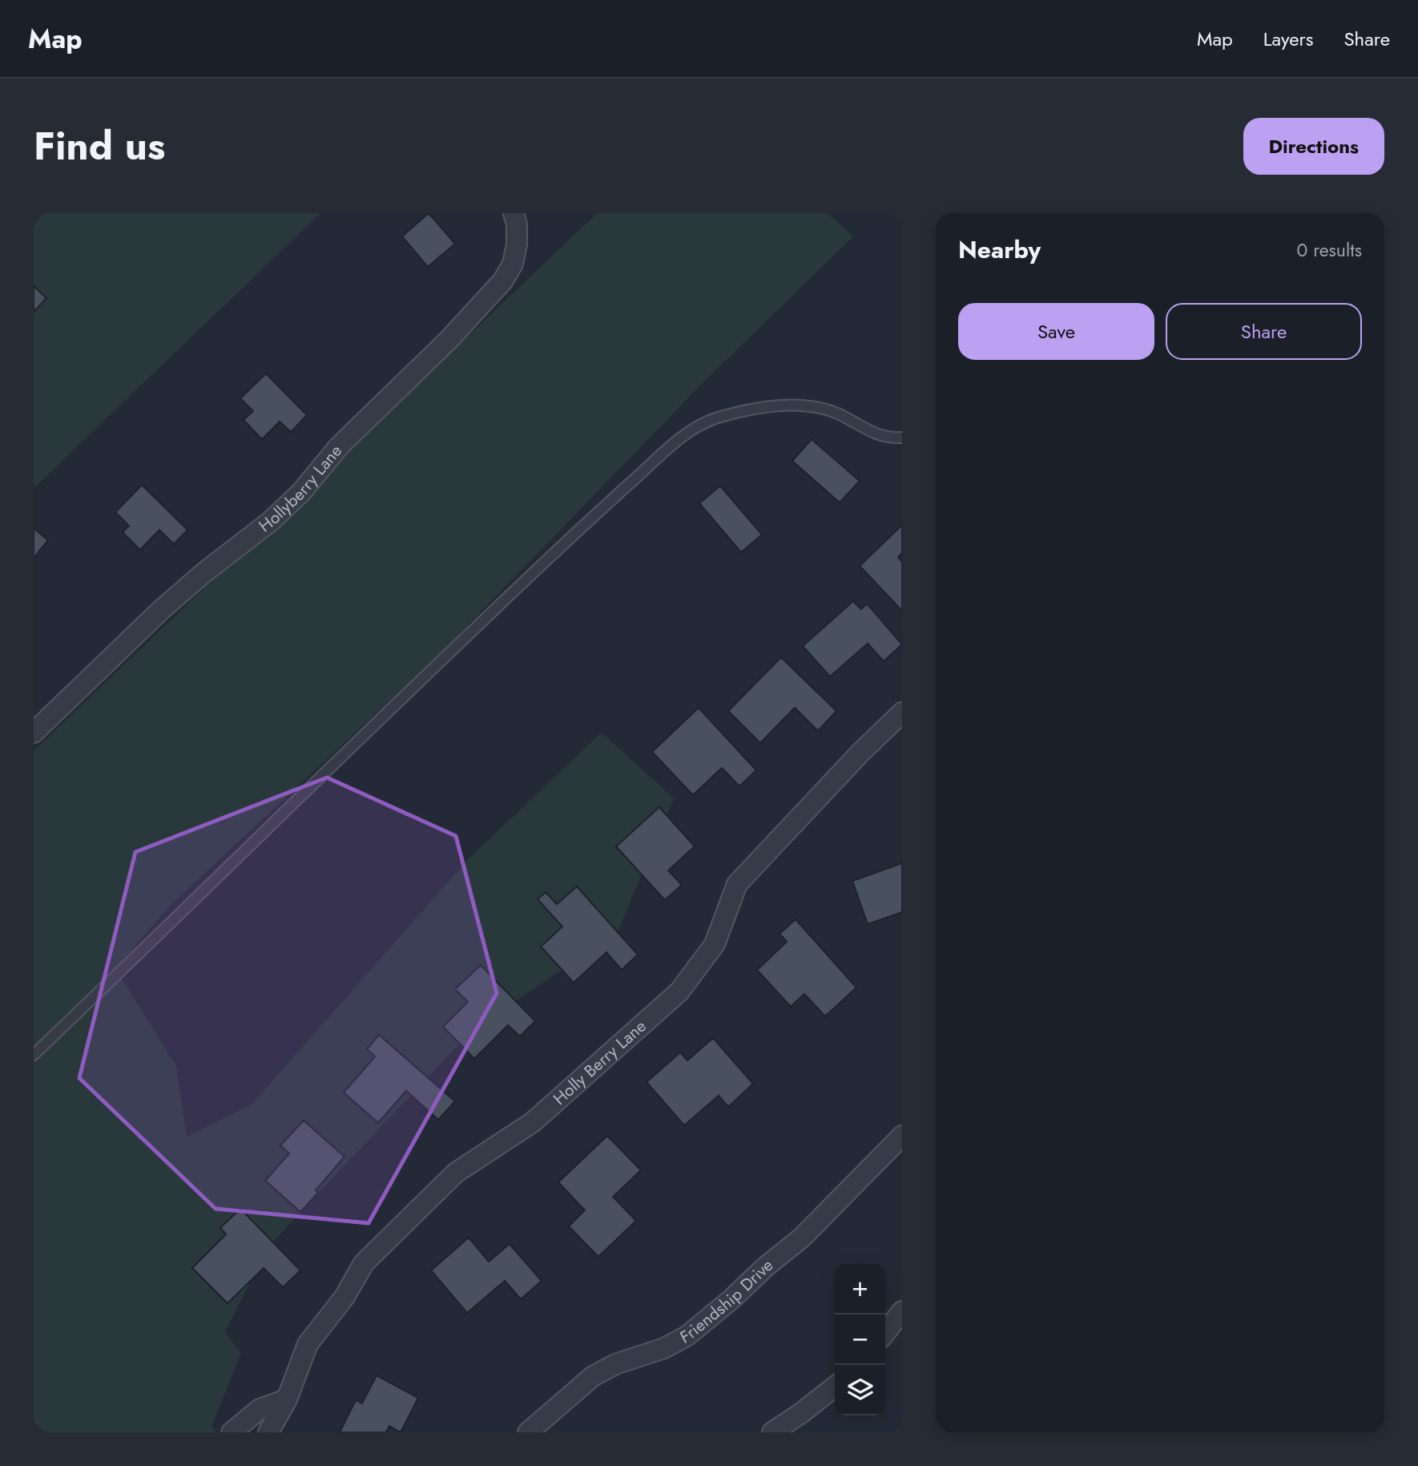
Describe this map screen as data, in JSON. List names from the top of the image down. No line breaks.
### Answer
{"streets":{"street":["Hollyberry Lane","Holly Berry Lane","Friendship Drive"]},"page":{"header":"Map","nav":["Map","Layers","Share"],"title":"Find us","buttons":["Directions",["Save","Share"]],"heading":["Nearby","0 results"],"map_buttons":["+","−"]}}
